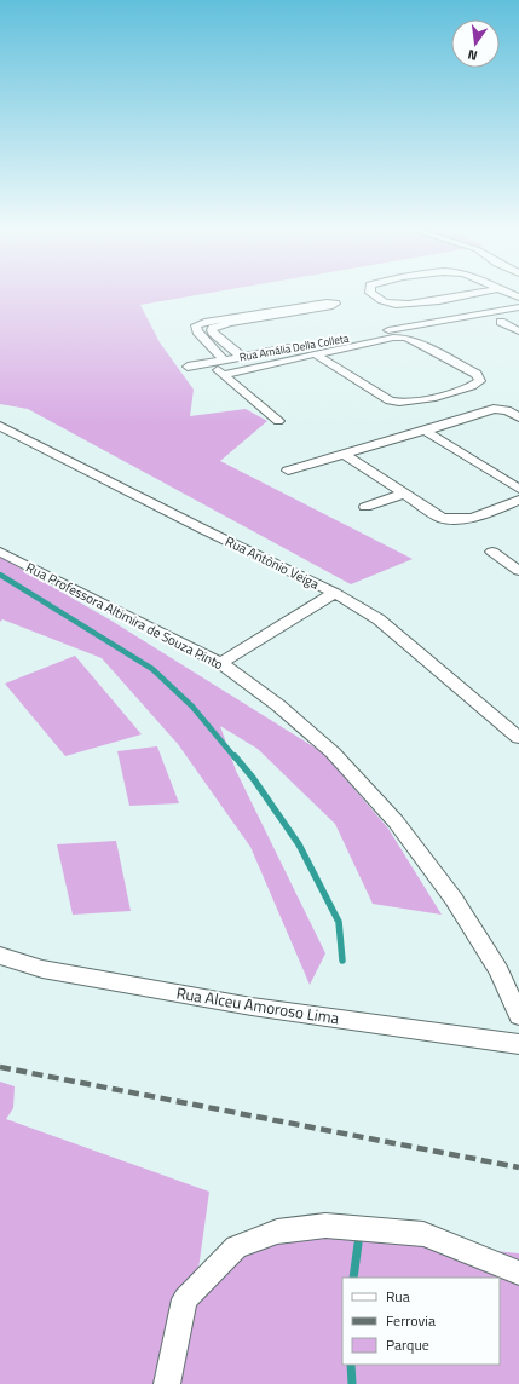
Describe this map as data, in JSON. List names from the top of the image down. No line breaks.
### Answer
{"streets":{"street":["Rua Amália Della Colleta","Rua Antônio Veiga","Rua Professora Altimira de Souza Pinto","Rua Alceu Amoroso Lima"]},"legend":["Rua","Ferrovia","Parque"],"north":"bottom"}
